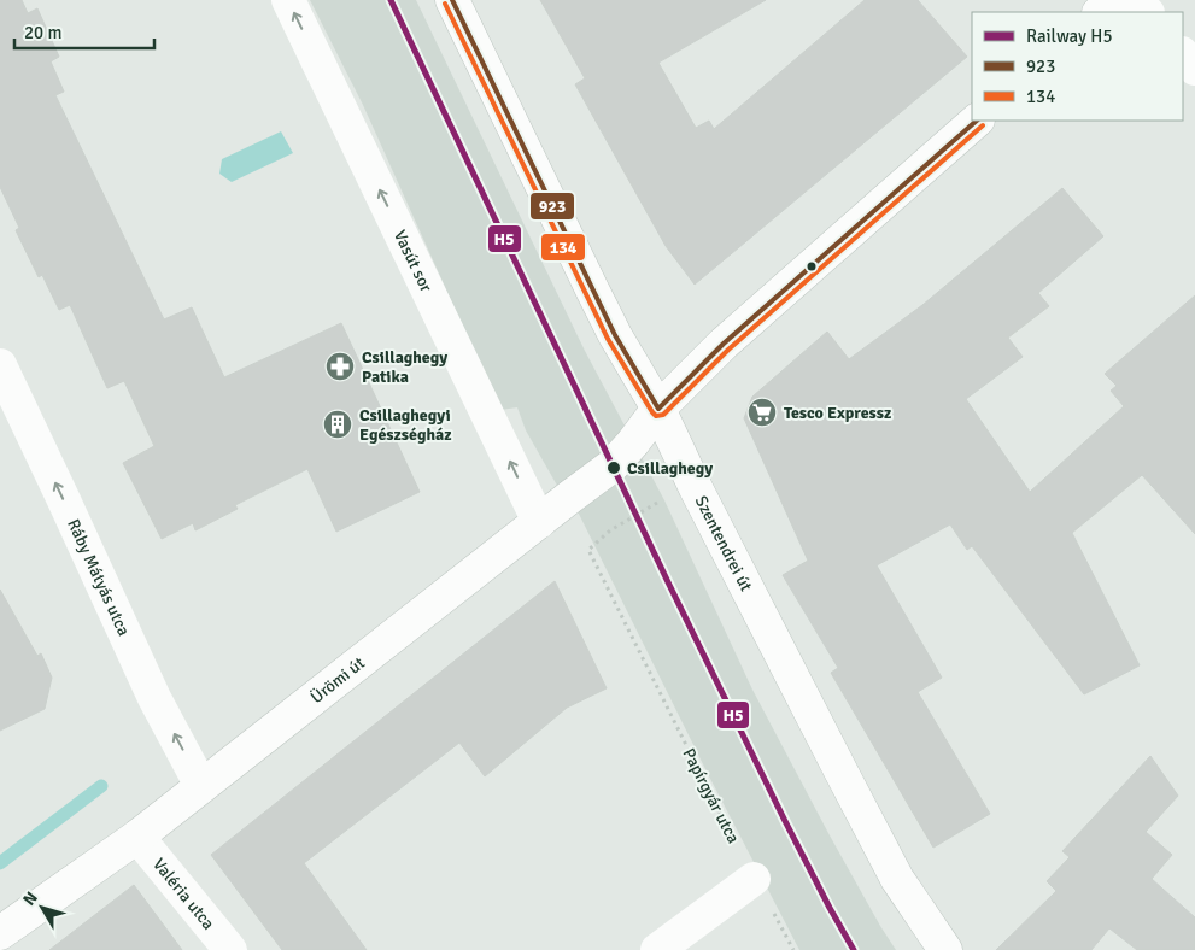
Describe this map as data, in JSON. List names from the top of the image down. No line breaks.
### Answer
{"streets":{"street":["Vasút sor","Szentendrei út","Ráby Mátyás utca","Ürömi út","Valéria utca"],"path":["Papírgyár utca"]},"crossings":[["Vasút sor","Ürömi út"],["Szentendrei út","Ürömi út"],["Ráby Mátyás utca","Ürömi út"],["Ürömi út","Valéria utca"]],"one_way":["Vasút sor","Ráby Mátyás utca"],"places":{"pharmacy":["Csillaghegy Patika"],"supermarket":["Tesco Expressz"],"building":["Csillaghegyi Egészségház"],"other":["Csillaghegy"]},"lines":["rail line H5","transit line 923","transit line 134"],"legend":["Railway H5","923","134"],"scale_bar":"20 m","north":"top left"}
